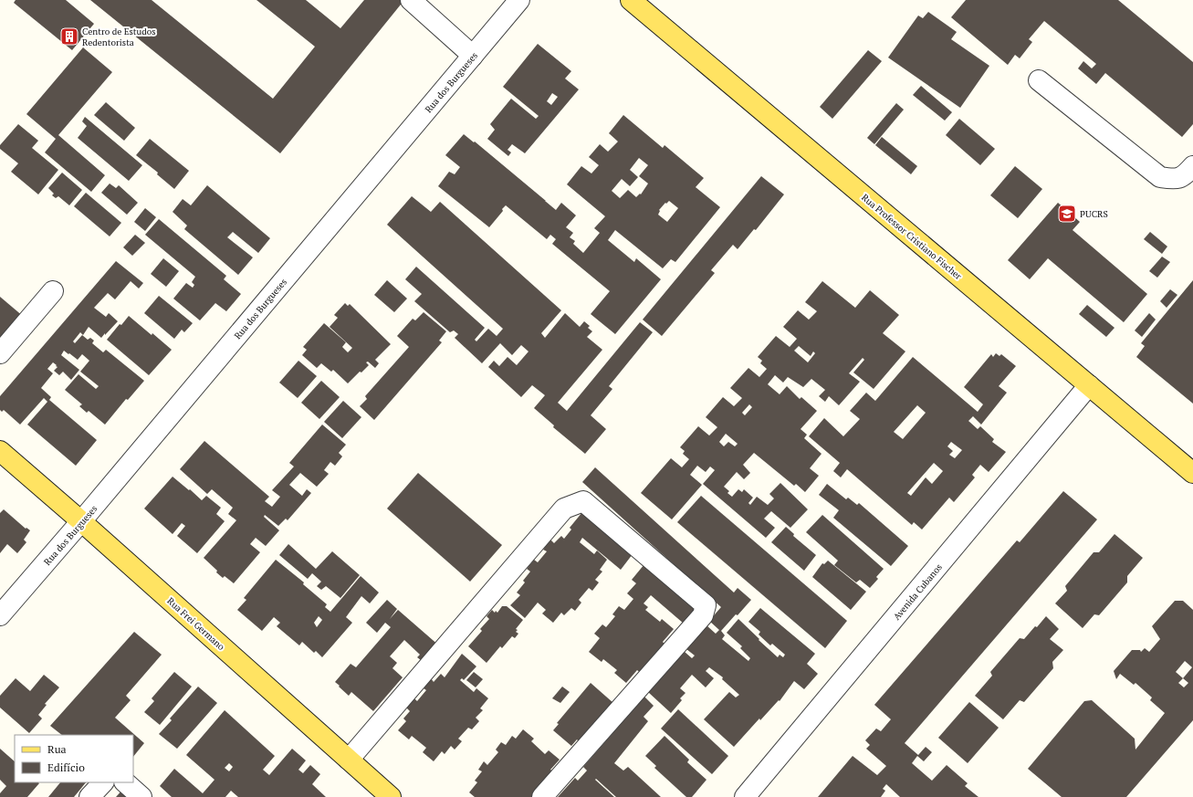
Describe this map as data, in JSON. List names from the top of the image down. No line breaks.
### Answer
{"streets":{"main road":["Rua Professor Cristiano Fischer","Rua Frei Germano"],"street":["Rua dos Burgueses","Avenida Cubanos"]},"crossings":[["Rua dos Burgueses","Rua Frei Germano"],["Rua Professor Cristiano Fischer","Avenida Cubanos"]],"places":{"building":["Centro de Estudos Redentorista"],"school or university":["PUCRS"]},"legend":["Rua","Edifício"]}
